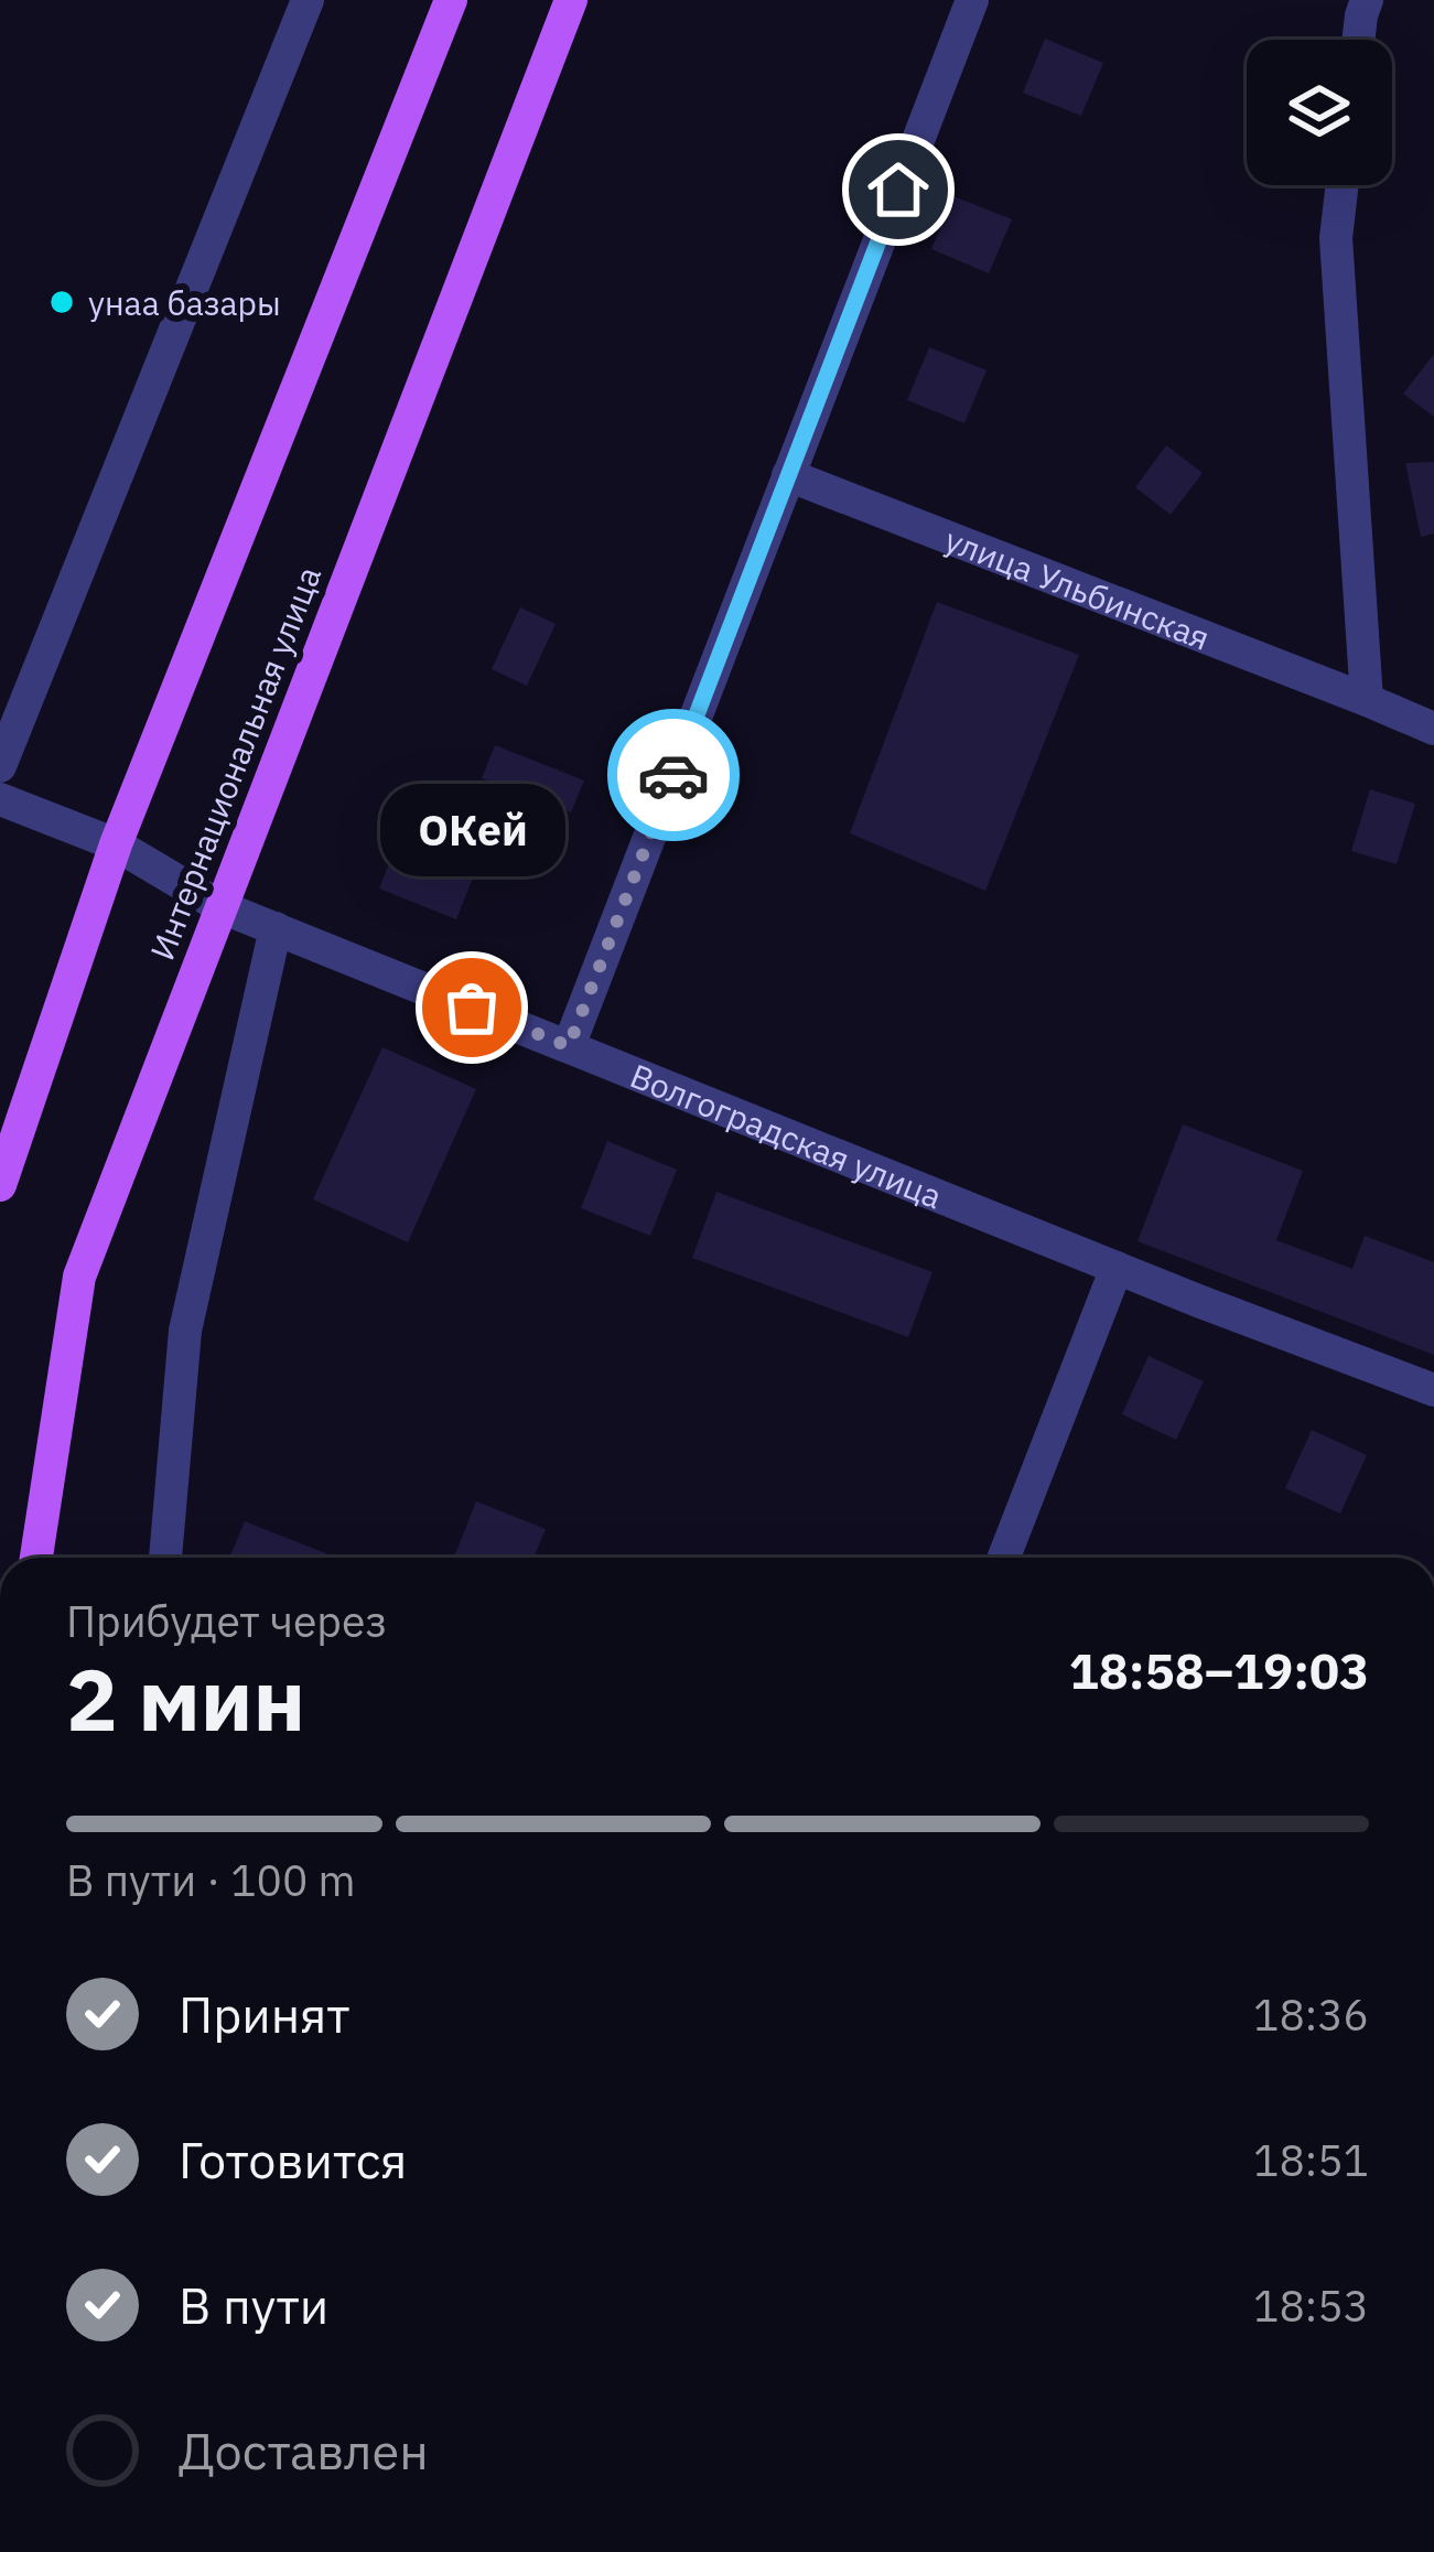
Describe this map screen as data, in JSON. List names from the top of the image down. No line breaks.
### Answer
{"streets":{"main road":["Интернациональная улица"],"street":["улица Ульбинская","Волгоградская улица"]},"crossings":[["Интернациональная улица","Волгоградская улица"]],"places":["унаа базары","ОКей"],"page":{"bubble":"ОКей","heading":["2 мин","Прибудет через","18:58–19:03"],"bar":"В пути · 100 m","list":[["Принят","18:36"],["Готовится","18:51"],["В пути","18:53"],"Доставлен"]}}
